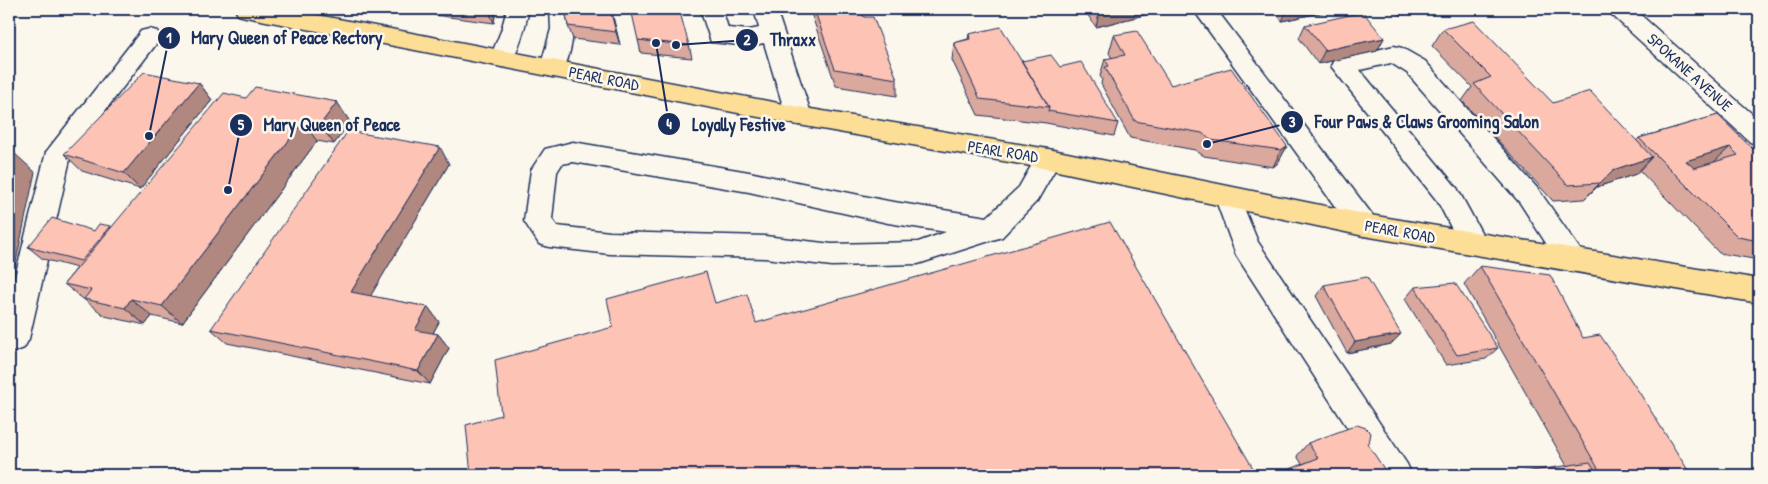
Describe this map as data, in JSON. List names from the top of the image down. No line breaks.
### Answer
{"streets":{"main road":["PEARL ROAD"],"street":["SPOKANE AVENUE"]},"places":["Loyally Festive","Thraxx","Mary Queen of Peace Rectory","Four Paws & Claws Grooming Salon","Mary Queen of Peace"]}
